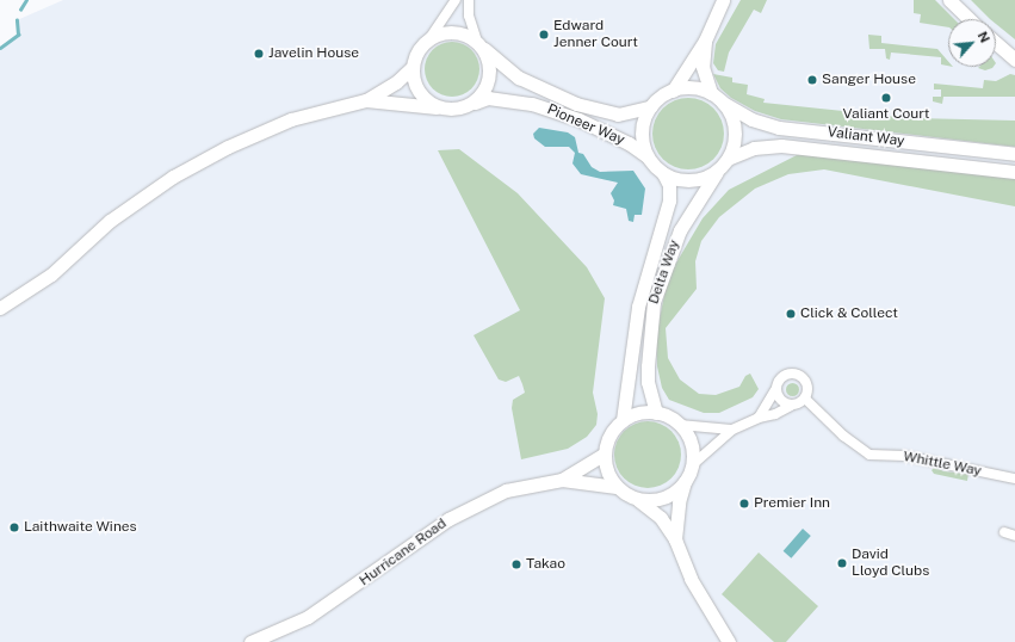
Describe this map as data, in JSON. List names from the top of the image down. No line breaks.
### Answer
{"streets":{"street":["Pioneer Way","Valiant Way","Delta Way","Whittle Way","Hurricane Road"]},"crossings":[["Pioneer Way","Valiant Way"],["Pioneer Way","Delta Way"],["Valiant Way","Delta Way"],["Delta Way","Hurricane Road"]],"places":["Edward Jenner Court","Javelin House","Sanger House","Valiant Court","Click & Collect","Premier Inn","Laithwaite Wines","David Lloyd Clubs","Takao"],"north":"top right"}
